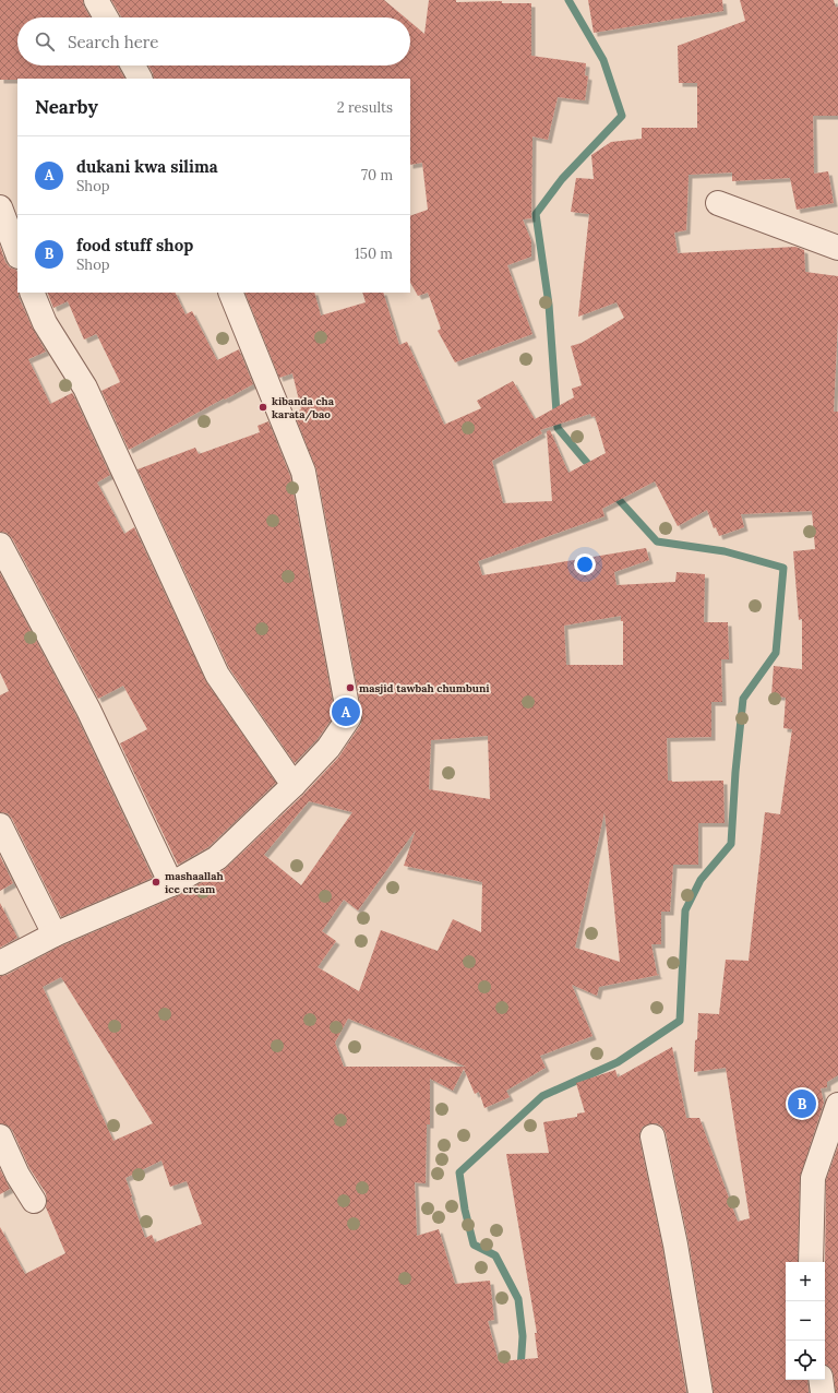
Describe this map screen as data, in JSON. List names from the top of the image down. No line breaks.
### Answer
{"places":["kibanda cha karata/bao","masjid tawbah chumbuni","mashaallah ice cream"],"page":{"search":"Search here","heading":["Nearby","2 results"],"list":[{"mark":"A","name":"dukani kwa silima","note":"Shop","value":"70 m"},{"mark":"B","name":"food stuff shop","note":"Shop","value":"150 m"}],"pins":["A","B"],"map_buttons":["+","−"]}}
